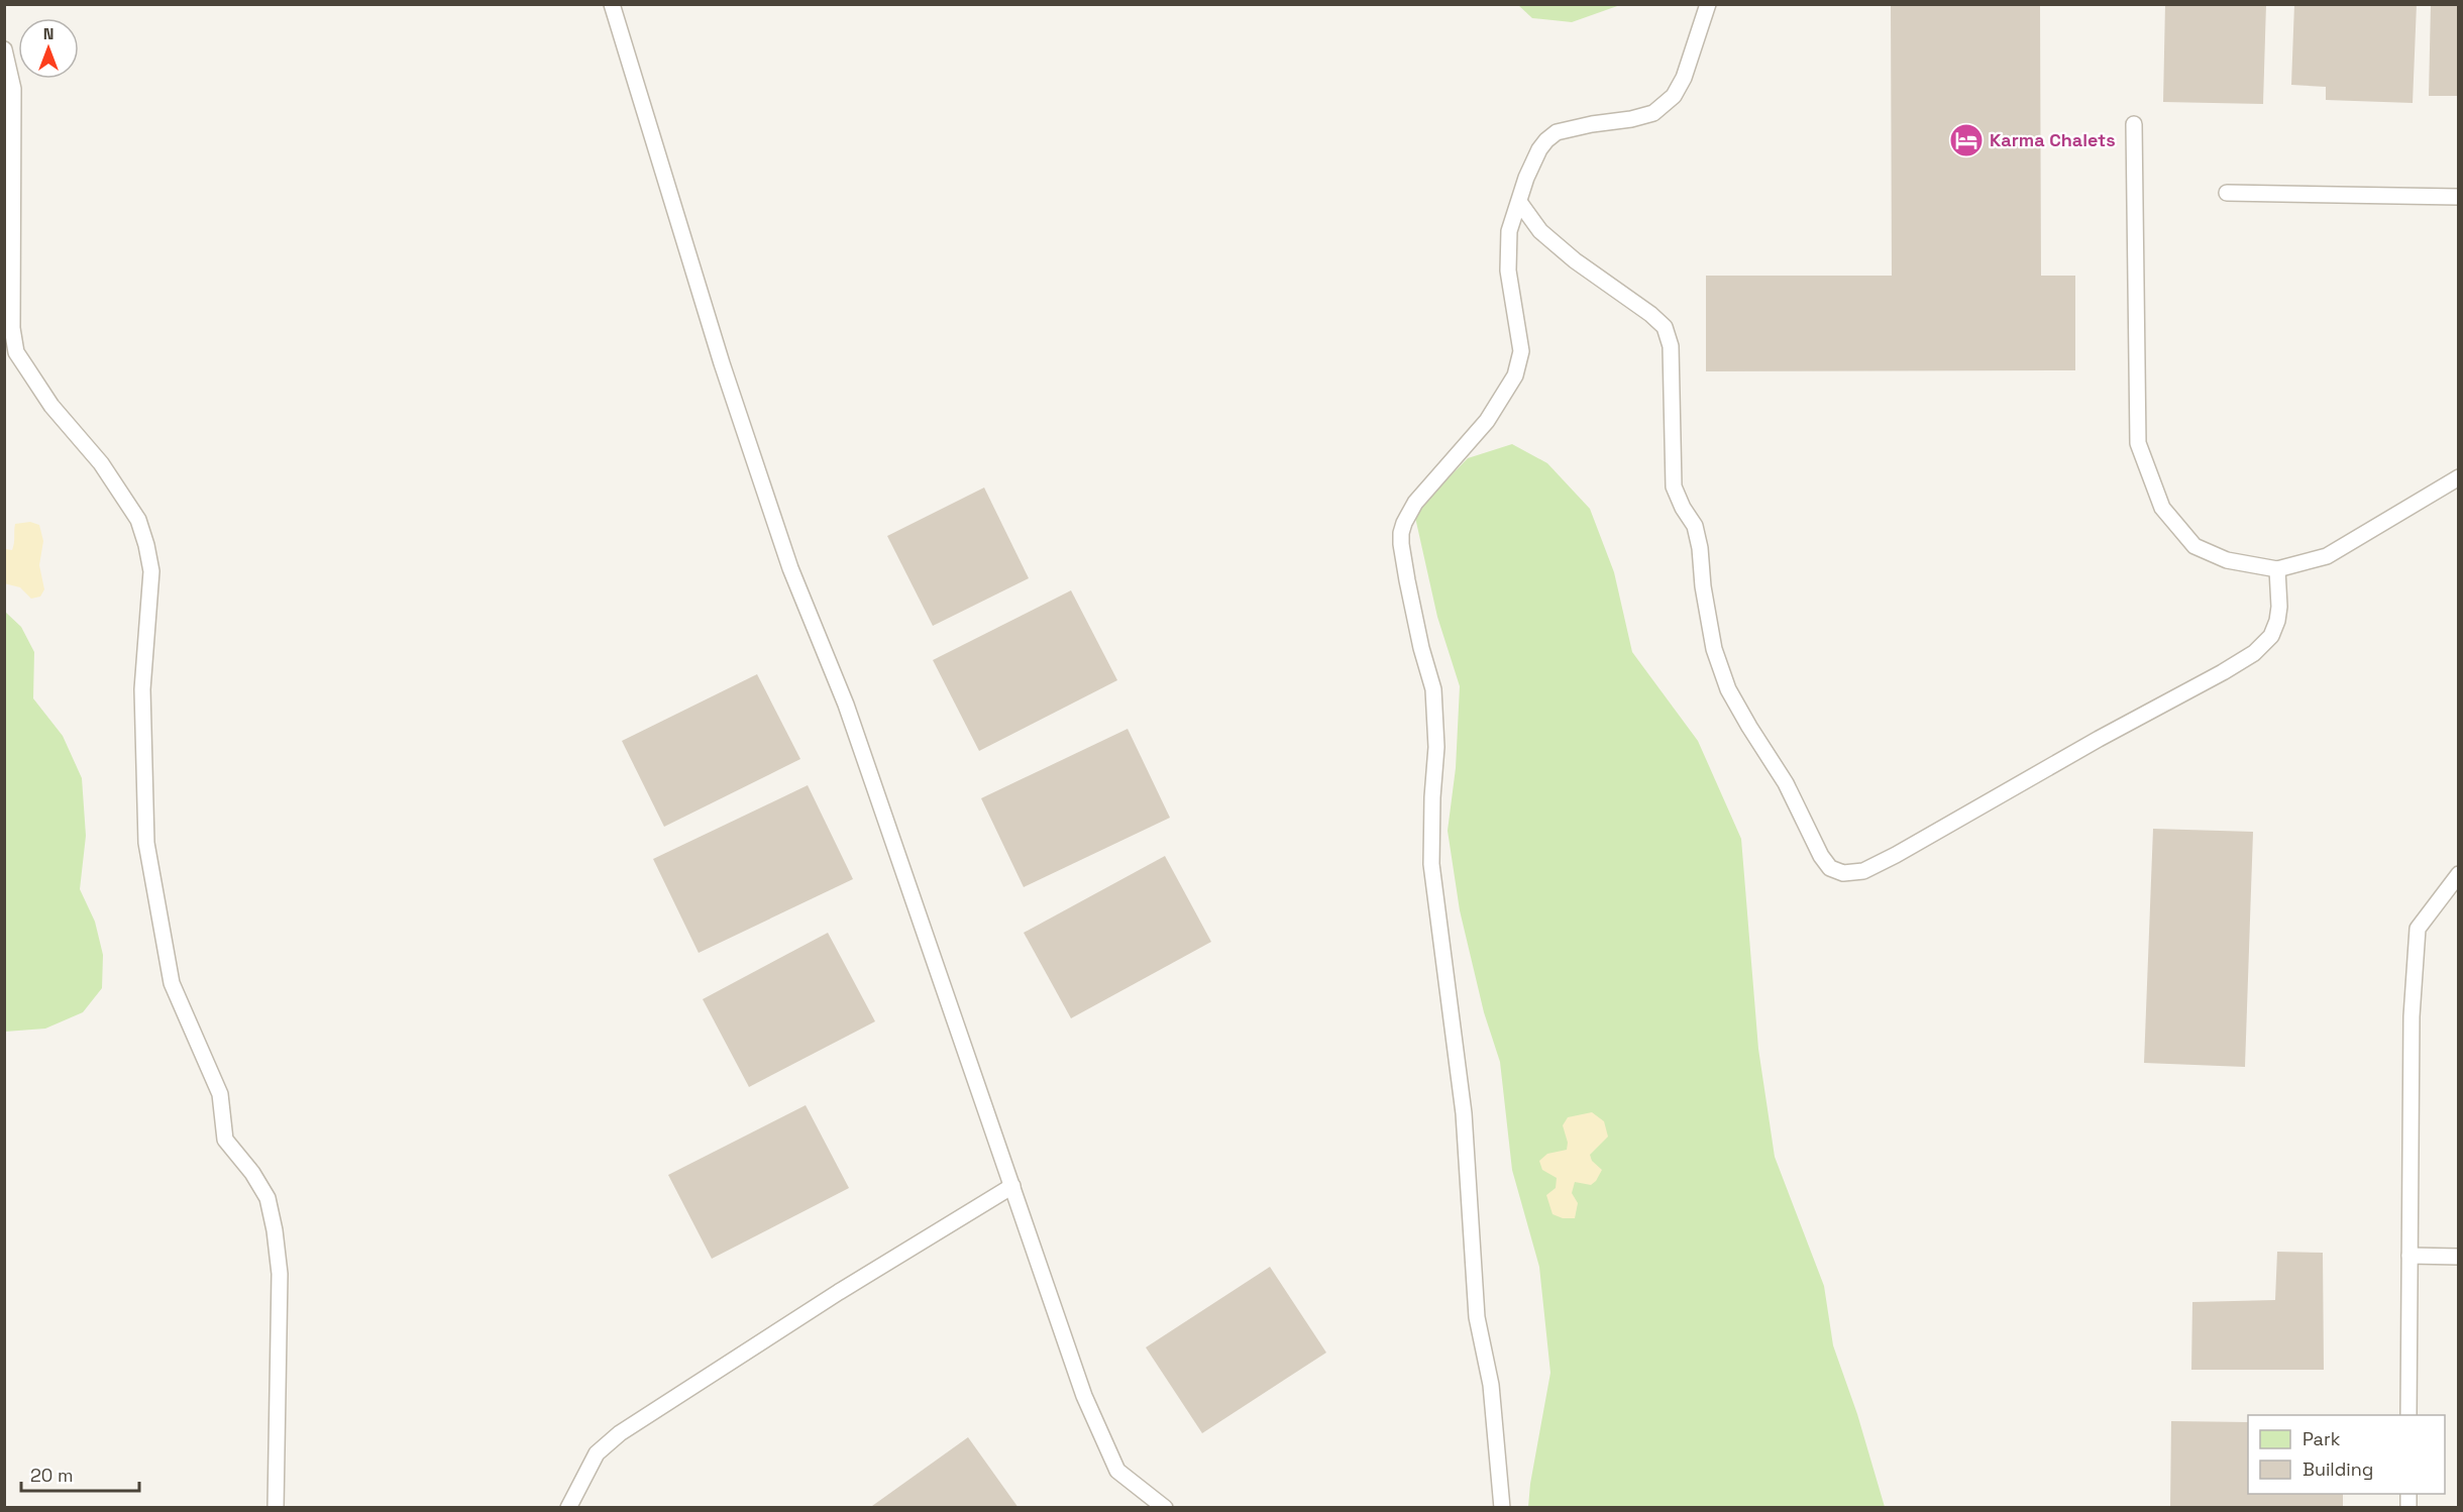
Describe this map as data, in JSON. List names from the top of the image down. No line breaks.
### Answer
{"places":{"hotel":["Karma Chalets"]},"legend":["Park","Building"],"scale_bar":"20 m","north":"top"}
